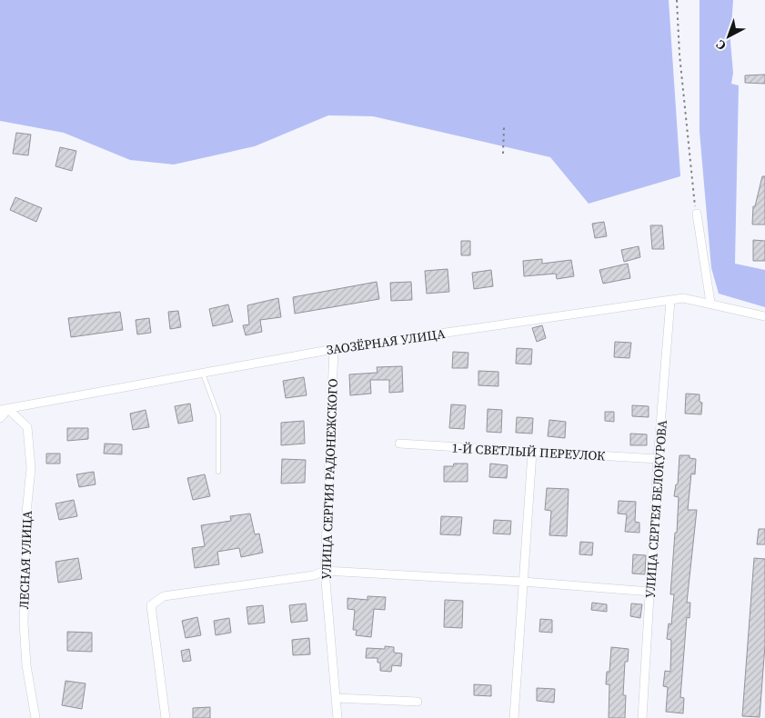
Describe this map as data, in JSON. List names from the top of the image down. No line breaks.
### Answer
{"streets":{"street":["ЗАОЗЁРНАЯ УЛИЦА","1-Й СВЕТЛЫЙ ПЕРЕУЛОК","УЛИЦА СЕРГИЯ РАДОНЕЖСКОГО","УЛИЦА СЕРГЕЯ БЕЛОКУРОВА","ЛЕСНАЯ УЛИЦА"]},"crossings":[["ЗАОЗЁРНАЯ УЛИЦА","УЛИЦА СЕРГИЯ РАДОНЕЖСКОГО"],["ЗАОЗЁРНАЯ УЛИЦА","УЛИЦА СЕРГЕЯ БЕЛОКУРОВА"],["ЗАОЗЁРНАЯ УЛИЦА","ЛЕСНАЯ УЛИЦА"],["1-Й СВЕТЛЫЙ ПЕРЕУЛОК","УЛИЦА СЕРГЕЯ БЕЛОКУРОВА"]],"north":"bottom left"}
